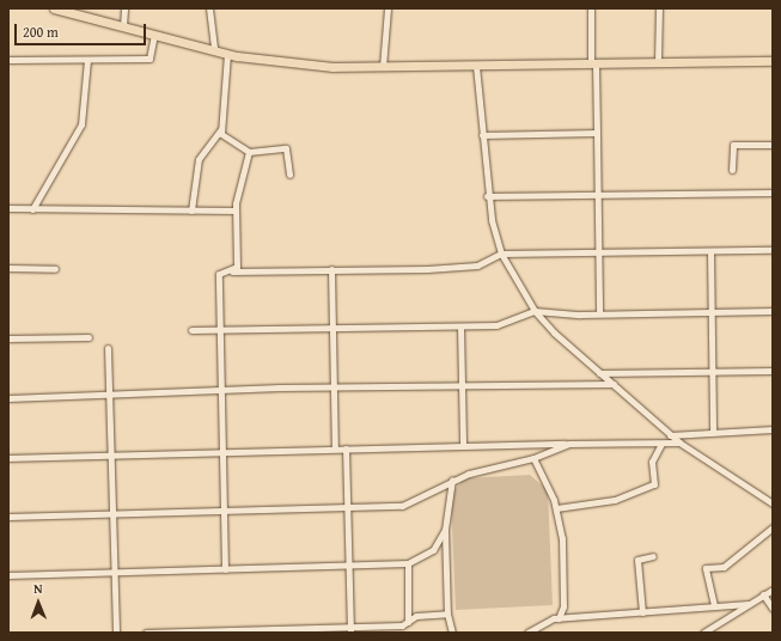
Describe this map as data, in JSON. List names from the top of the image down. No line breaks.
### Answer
{"scale_bar":"200 m","north":"top"}
